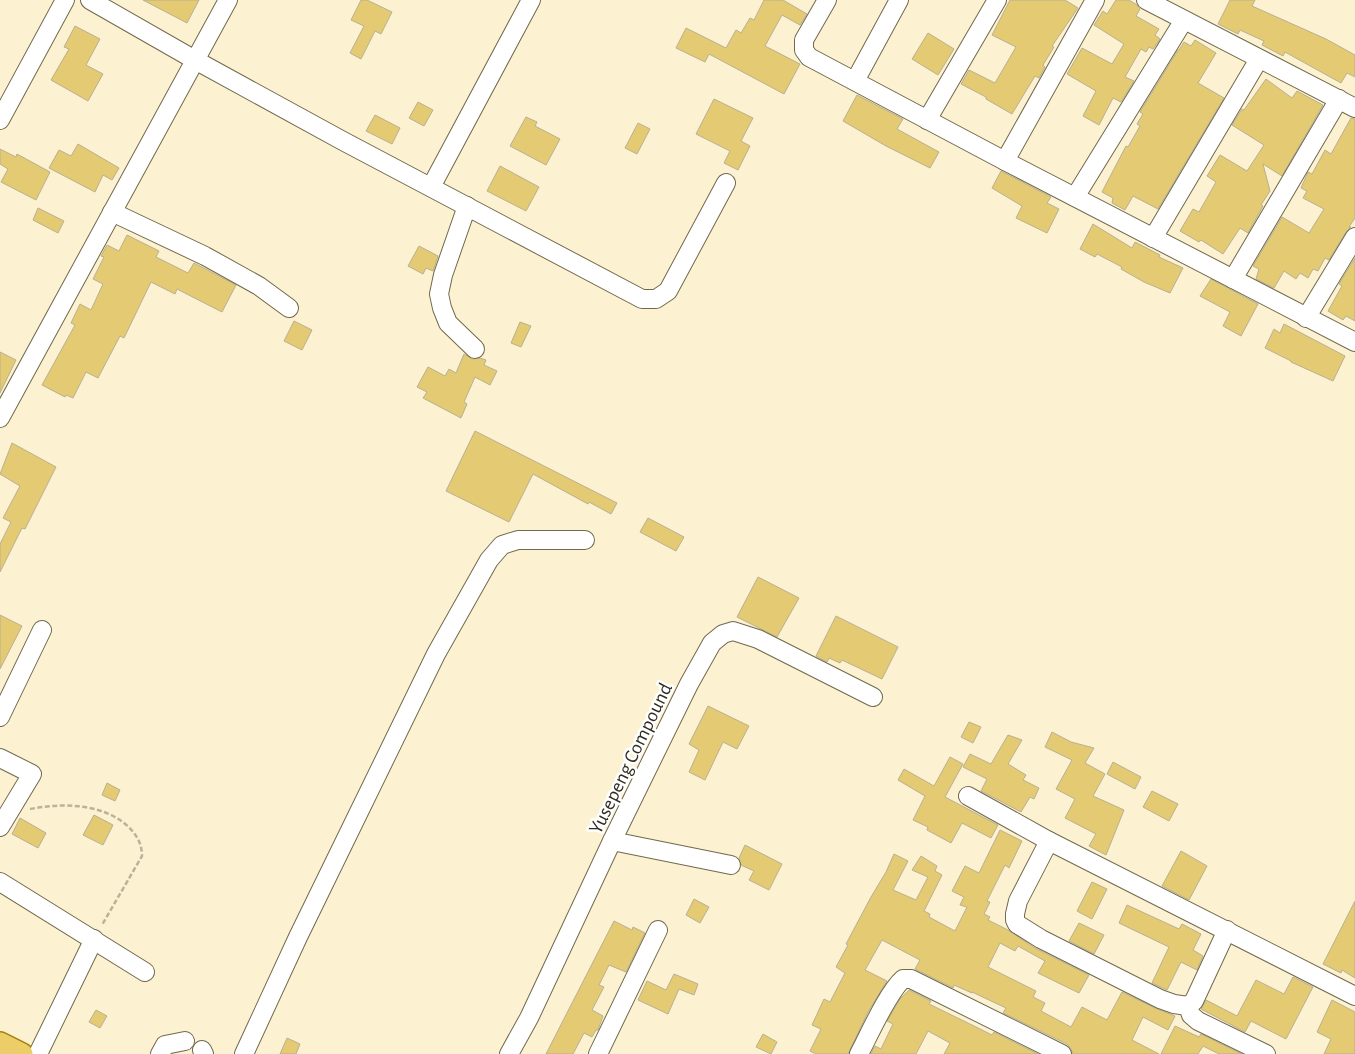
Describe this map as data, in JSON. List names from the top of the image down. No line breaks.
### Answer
{"streets":{"street":["Yusepeng Compound"]}}
